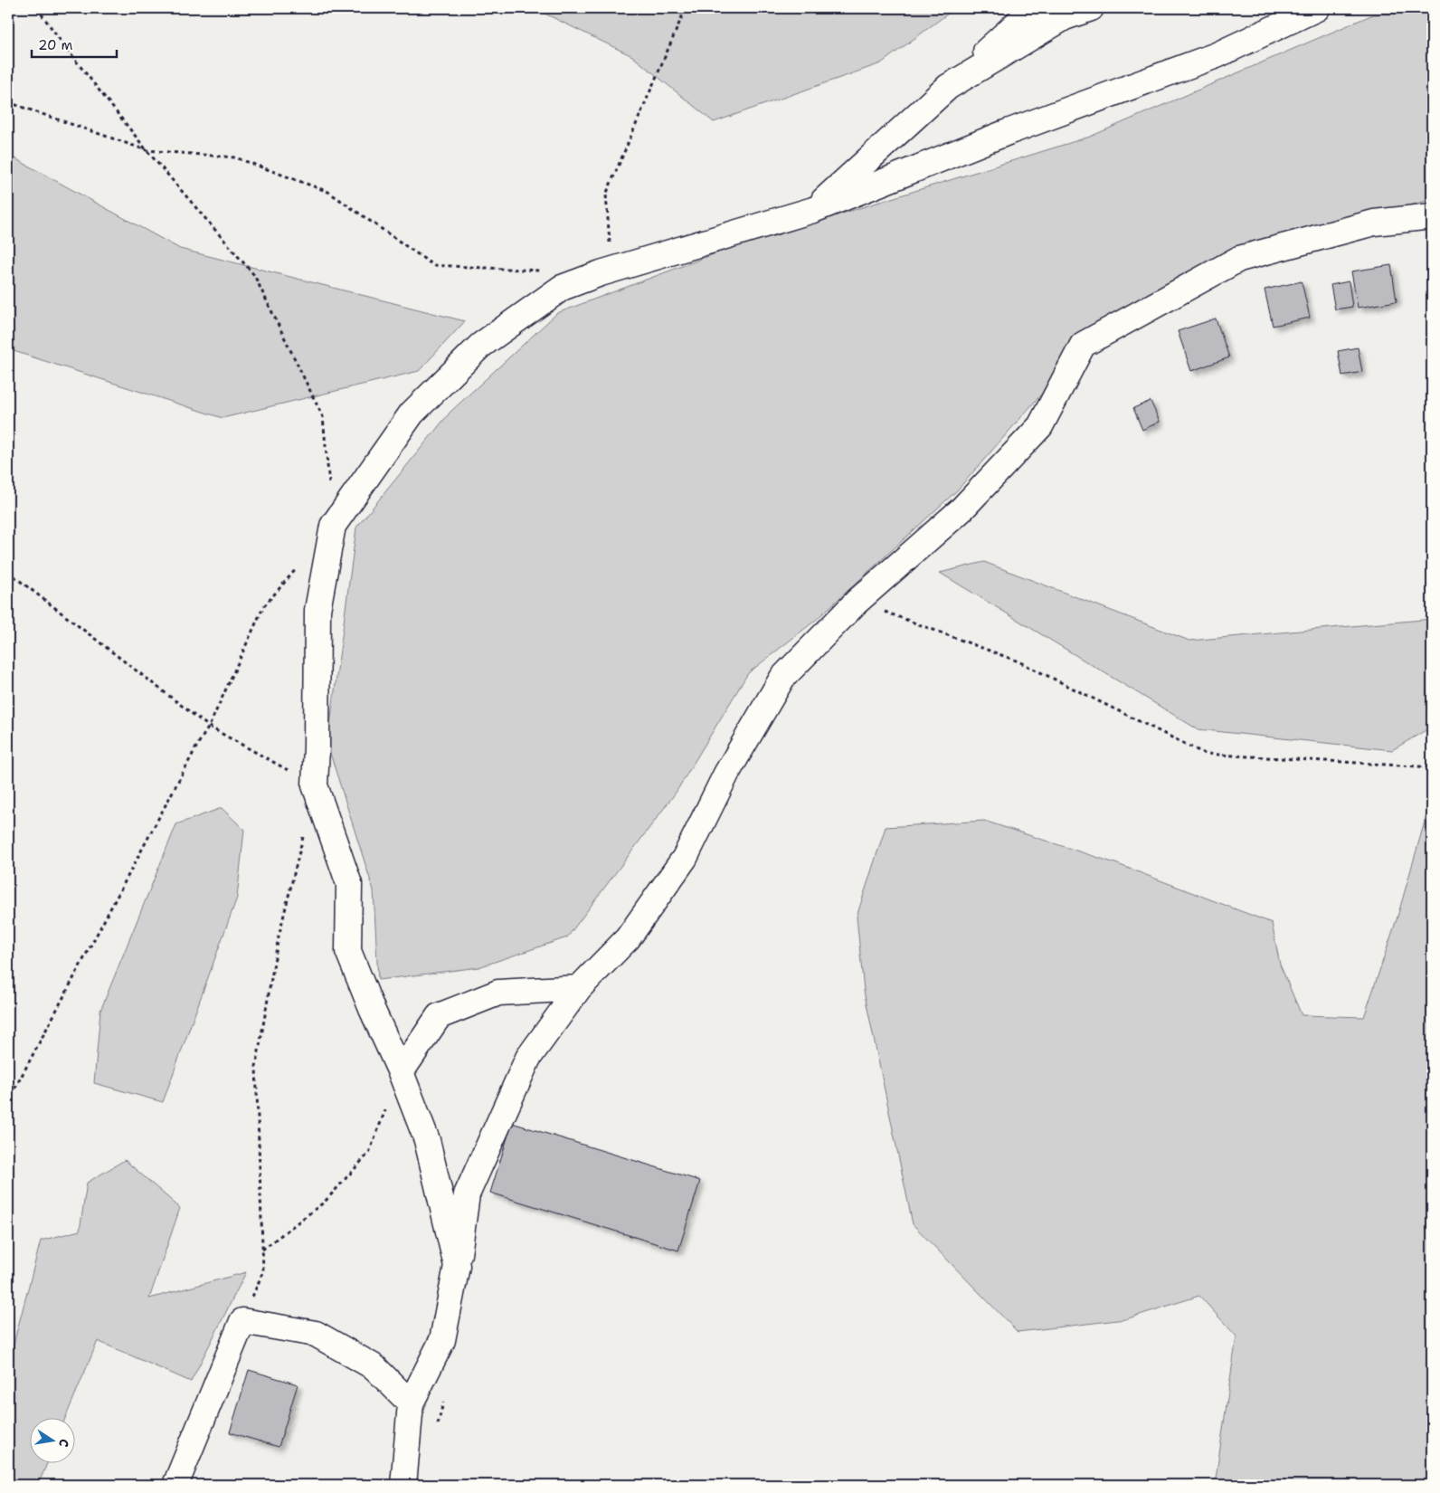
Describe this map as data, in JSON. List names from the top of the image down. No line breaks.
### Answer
{"scale_bar":"20 m","north":"right"}
